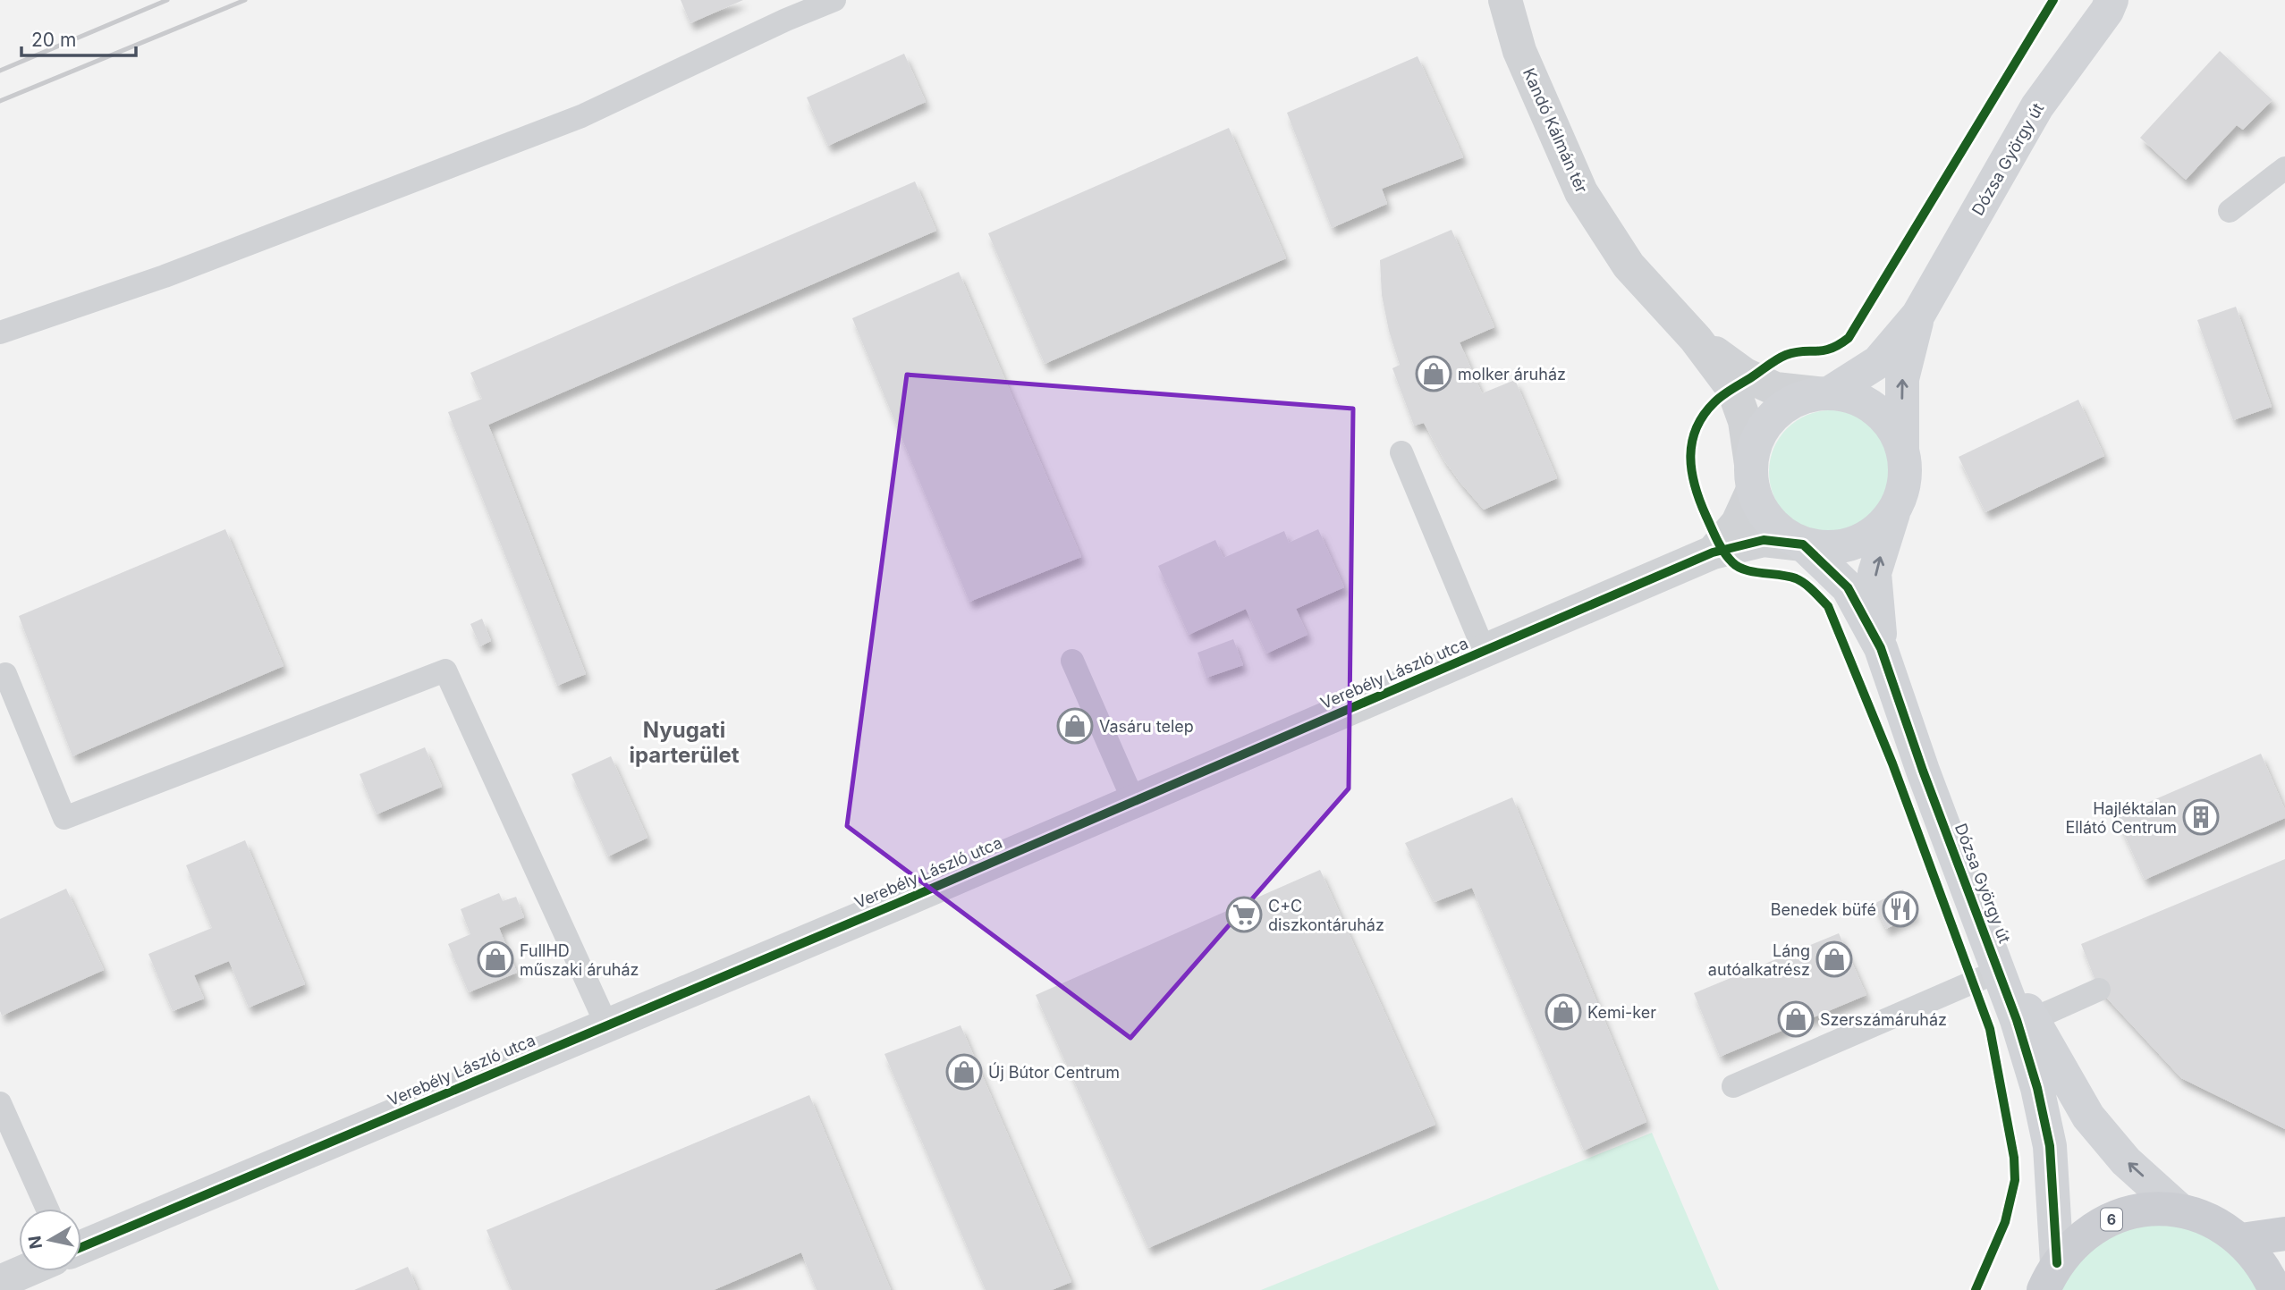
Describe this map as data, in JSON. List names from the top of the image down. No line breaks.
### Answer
{"streets":{"main road":["6"],"street":["Kandó Kálmán tér","Dózsa György út","Verebély László utca"]},"crossings":[["Kandó Kálmán tér","Dózsa György út"],["Kandó Kálmán tér","Verebély László utca"],["Dózsa György út","Verebély László utca"],["Dózsa György út","6"]],"districts":["Nyugati iparterület"],"places":{"shop":["molker áruház","Vasáru telep","FullHD műszaki áruház","Láng autóalkatrész","Kemi-ker","Szerszámáruház","Új Bútor Centrum"],"building":["Hajléktalan Ellátó Centrum"],"restaurant":["Benedek büfé"],"supermarket":["C+C diszkontáruház"]},"scale_bar":"20 m","north":"left"}
